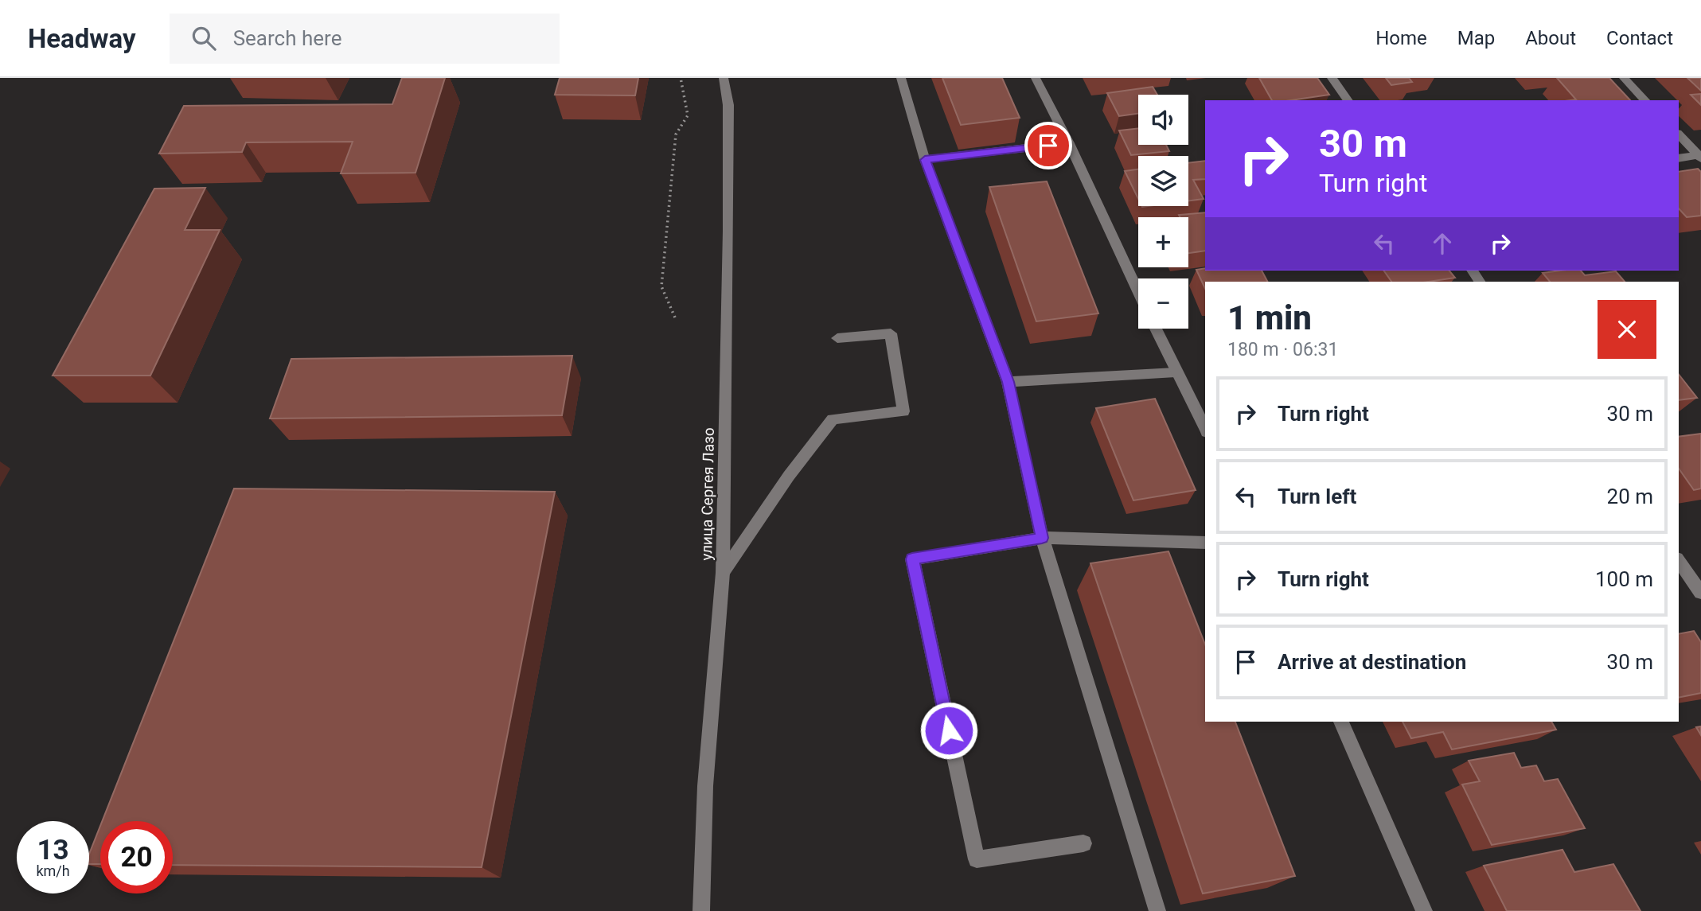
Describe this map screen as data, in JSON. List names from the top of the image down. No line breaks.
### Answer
{"streets":{"street":["улица Сергея Лазо"]},"page":{"header":"Headway","search":"Search here","nav":["Home","Map","About","Contact"],"map_buttons":["+","−"],"turn":["30 m","Turn right"],"heading":["1 min","180 m · 06:31"],"list":[{"name":"Turn right","value":"30 m"},{"name":"Turn left","value":"20 m"},{"name":"Turn right","value":"100 m"},{"name":"Arrive at destination","value":"30 m"}],"speed":"13 km/h","limit":"20"}}
